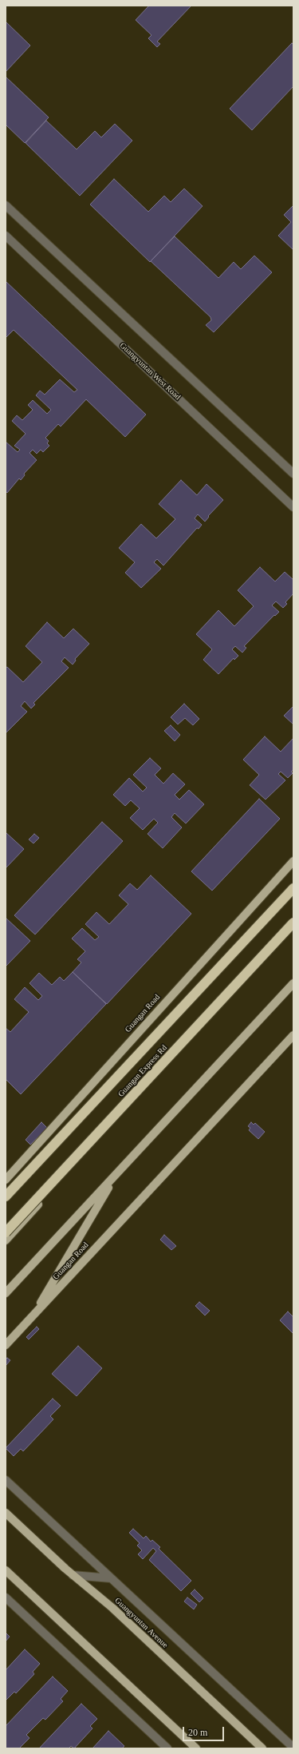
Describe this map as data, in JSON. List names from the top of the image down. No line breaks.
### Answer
{"streets":{"highway":["Guangan Express Rd"],"main road":["Guangan Road","Guangyuntan Avenue"],"street":["Guangyuntan West Road"]},"scale_bar":"20 m"}
